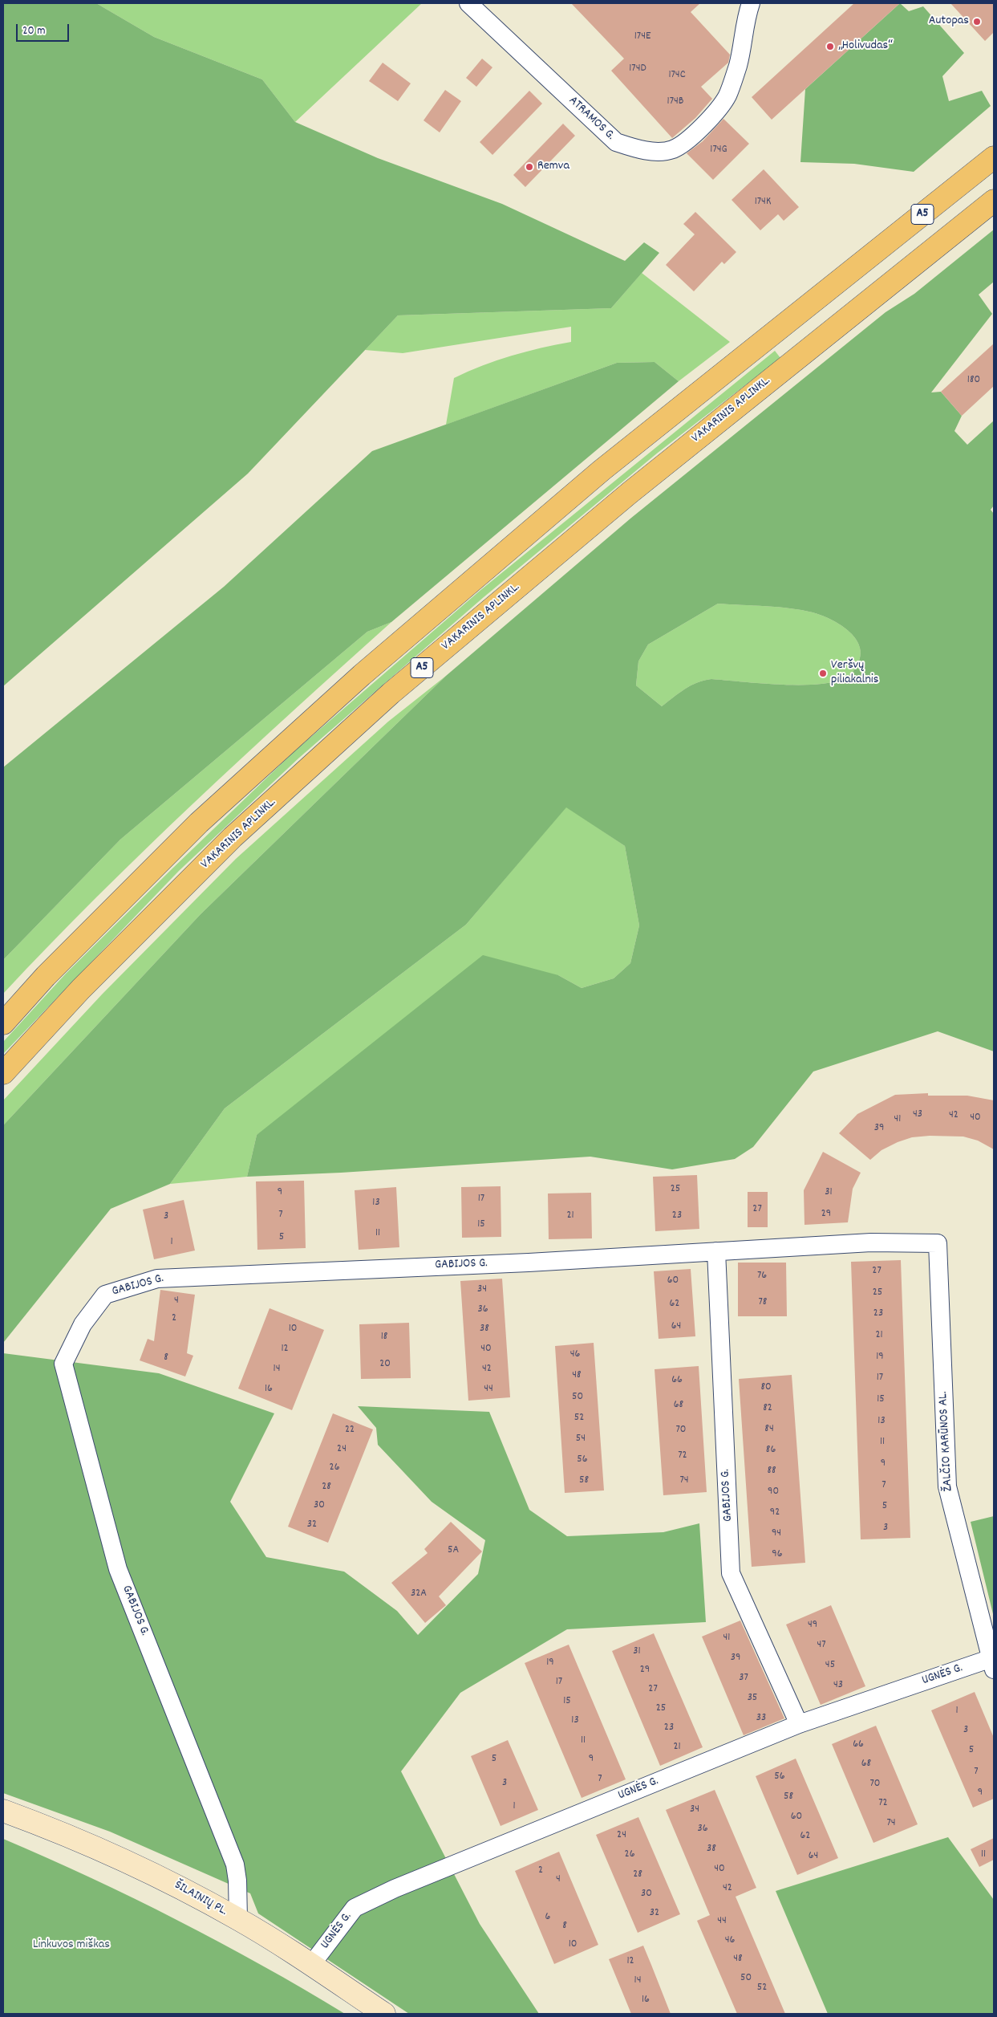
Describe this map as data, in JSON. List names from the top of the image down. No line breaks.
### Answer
{"streets":{"highway":["A5","VAKARINIS APLINKL."],"street":["ATRAMOS G.","GABIJOS G.","ŽALČIO KARŪNOS AL.","UGNĖS G.","ŠILAINIŲ PL."]},"crossings":[["GABIJOS G.","ŽALČIO KARŪNOS AL."],["GABIJOS G.","UGNĖS G."],["GABIJOS G.","ŠILAINIŲ PL."],["ŽALČIO KARŪNOS AL.","UGNĖS G."],["UGNĖS G.","ŠILAINIŲ PL."]],"parks":["Linkuvos miškas"],"places":["Autopas","„Holivudas“","Remva","Veršvų piliakalnis"],"house_numbers":["174E","174D","174C","174B","174G","174K","180","43","42","40","41","39","25","9","31","17","13","27","29","7","21","23","3","15","11","5","1","27","76","60","34","25","4","78","62","36","23","2","64","10","38","21","18","12","40","46","19","8","20","14","42","48","17","66","80","16","44","50","15","68","82","52","13","84","22","70","54","11","24","86","72","56","9","26","88","58","74","7","28","90","30","5","92","32","3","94","5A","96","32A","49","41","47","31","39","19","45","29","37","17","43","27","35","15","25","1","33","13","23","3","11","66","21","5","5","9","68","7","56","7","3","70","9","58","72","1","34","60","74","36","24","62","38","26","11","64","40","2","28","4","42","30","32","6","44","8","46","10","48","12","50","14","52","16"],"scale_bar":"20 m"}
